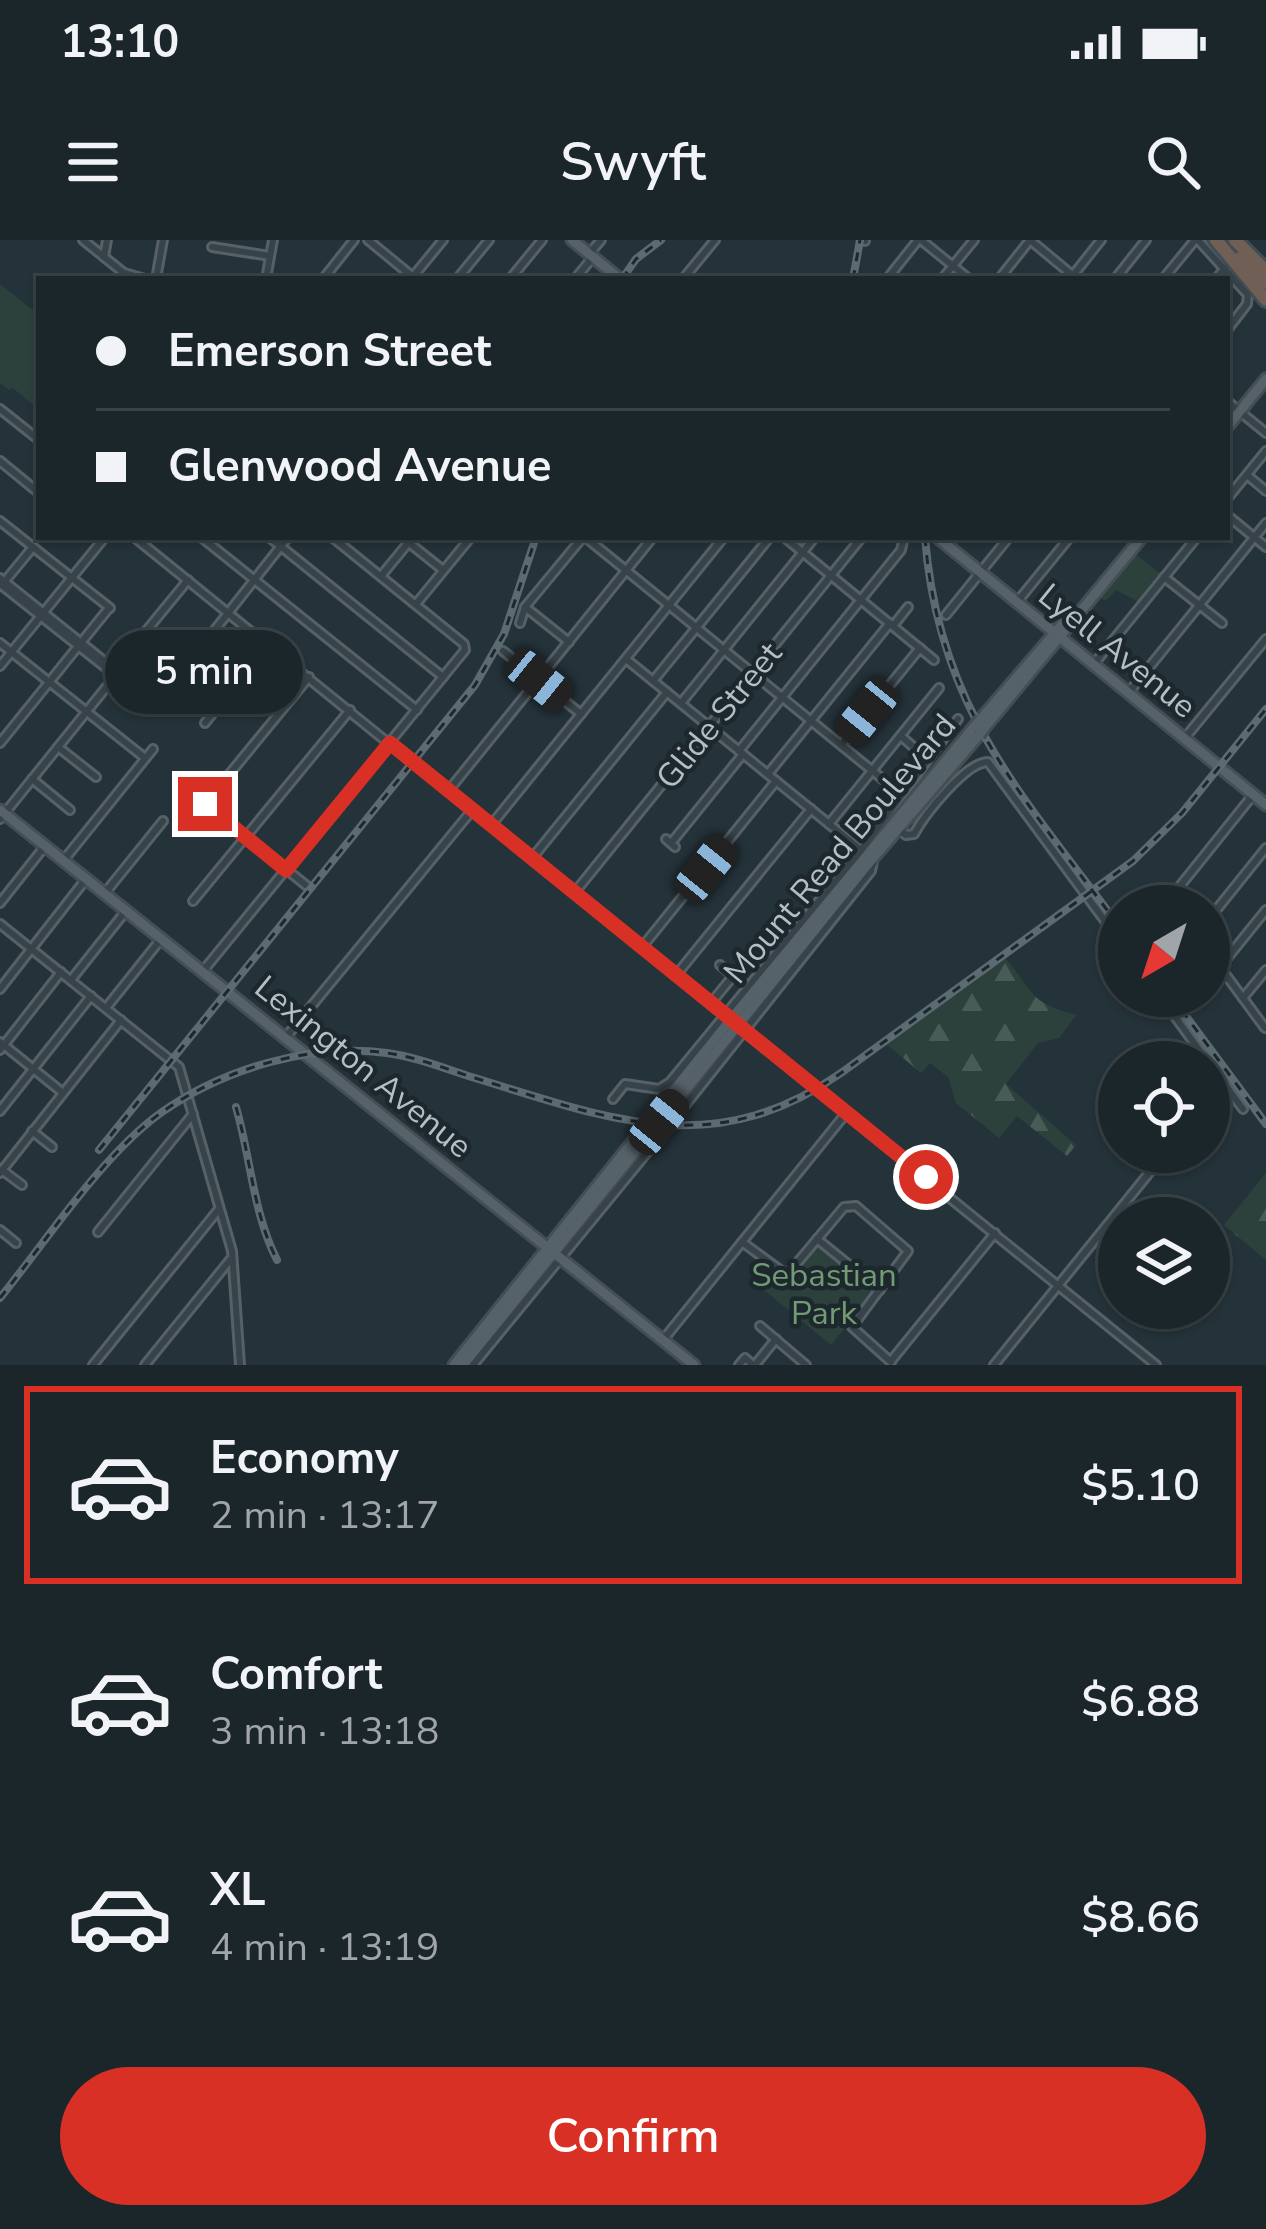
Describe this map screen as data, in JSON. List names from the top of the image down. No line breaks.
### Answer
{"streets":{"main road":["Lyell Avenue","Mount Read Boulevard","Lexington Avenue"],"street":["Glide Street"]},"crossings":[["Lyell Avenue","Mount Read Boulevard"],["Mount Read Boulevard","Lexington Avenue"]],"parks":["Sebastian Park"],"north":"bottom left","page":{"status":"13:10","header":"Swyft","banner":["Emerson Street","Glenwood Avenue"],"bubble":"5 min","list":[{"name":"Economy","note":"2 min · 13:17","value":"$5.10"},{"name":"Comfort","note":"3 min · 13:18","value":"$6.88"},{"name":"XL","note":"4 min · 13:19","value":"$8.66"}],"buttons":"Confirm"}}
